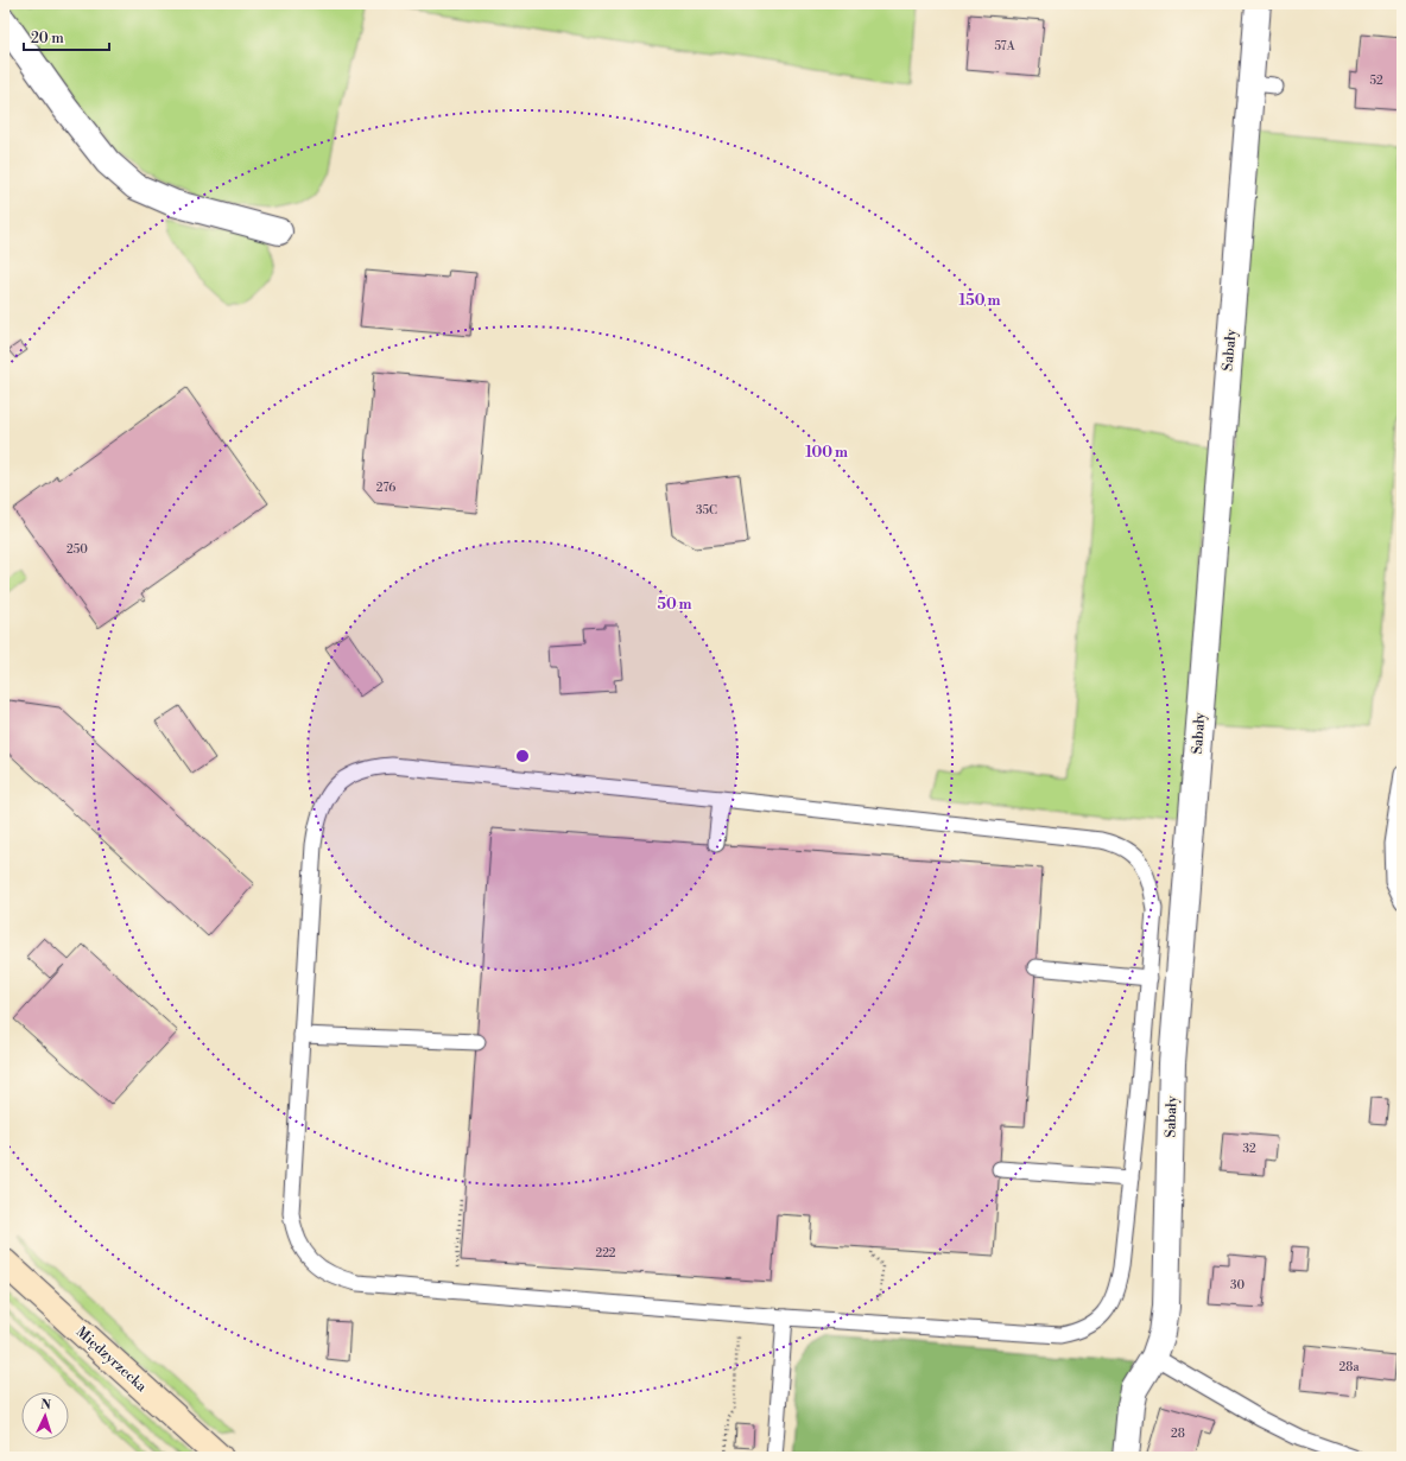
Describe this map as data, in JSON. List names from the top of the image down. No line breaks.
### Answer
{"streets":{"main road":["Międzyrzecka"],"street":["Sabały"]},"house_numbers":["57A","52","276","35C","250","32","222","30","28a","28"],"scale_bar":"20 m","north":"top","rings":["150 m","100 m","50 m"]}
